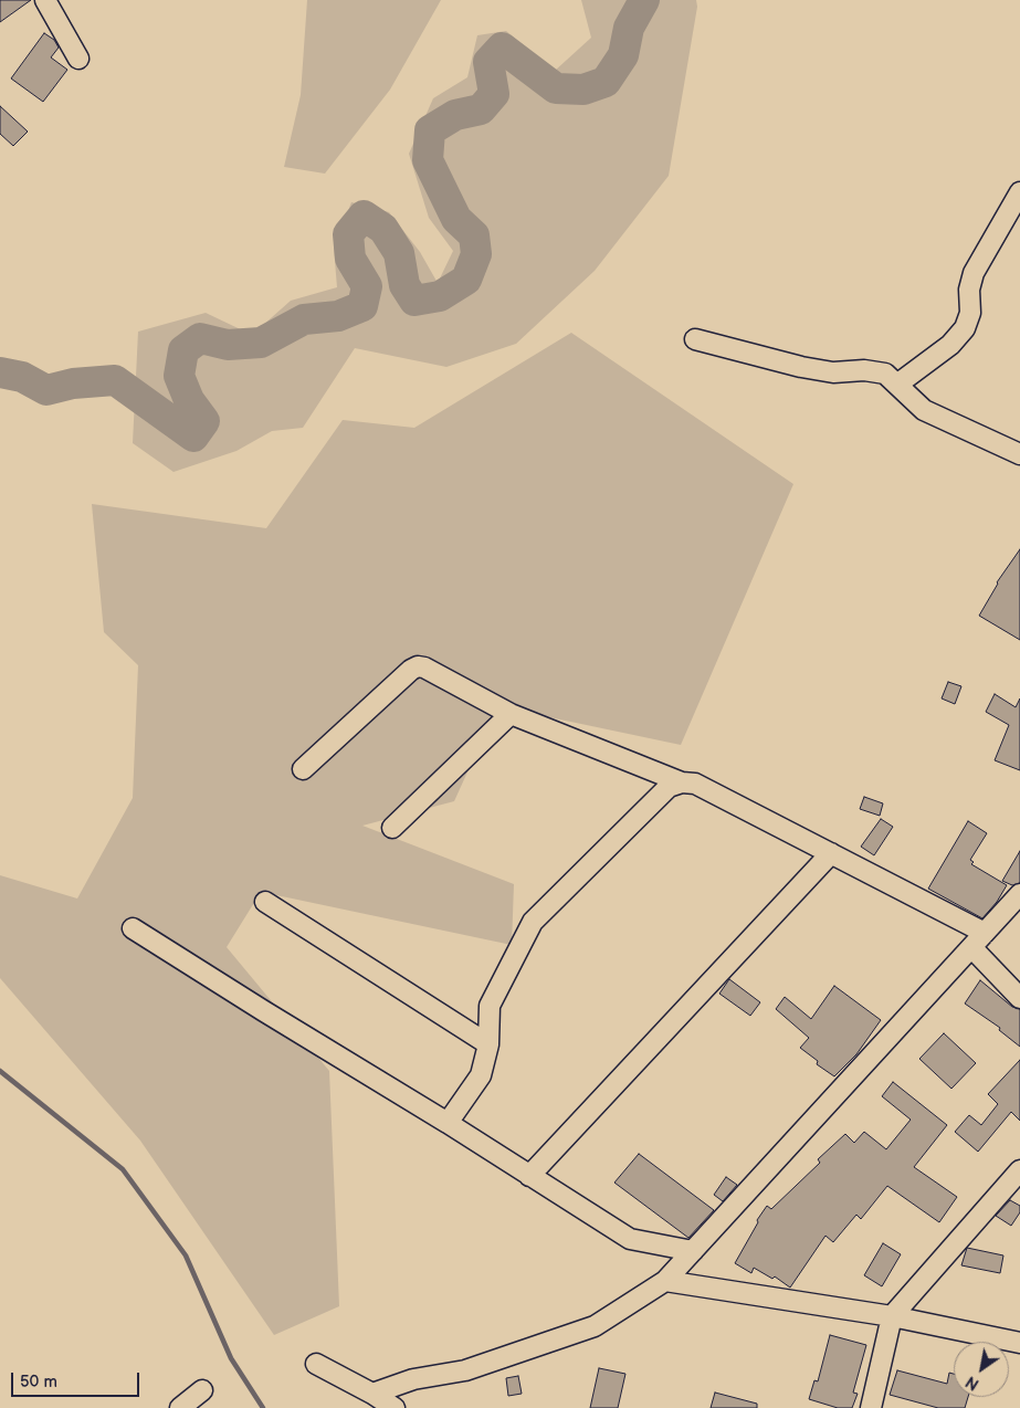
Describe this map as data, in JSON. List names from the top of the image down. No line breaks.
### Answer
{"scale_bar":"50 m","north":"bottom left"}
